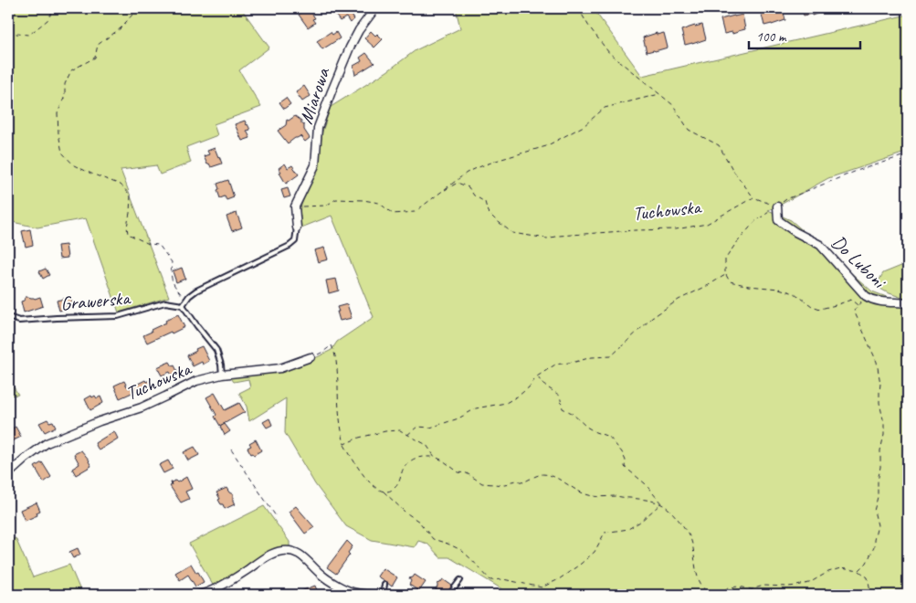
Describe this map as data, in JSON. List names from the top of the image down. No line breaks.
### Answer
{"streets":{"street":["Miarowa","Tuchowska","Do Luboni"],"lane":["Grawerska"]},"scale_bar":"100 m"}
